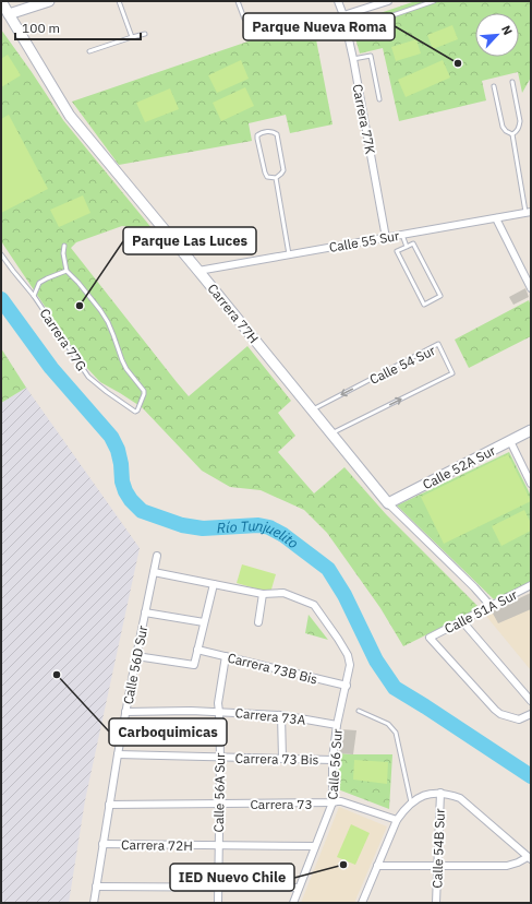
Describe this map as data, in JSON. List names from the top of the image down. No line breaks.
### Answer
{"streets":{"street":["Carrera 77K","Calle 55 Sur","Carrera 77H","Calle 52A Sur","Calle 51A Sur","Calle 56D Sur","Carrera 73B Bis","Carrera 73A","Carrera 73 Bis","Calle 56 Sur","Calle 56A Sur","Carrera 73","Carrera 72H","Calle 54B Sur"],"lane":["Carrera 77G","Calle 54 Sur"]},"crossings":[["Carrera 77K","Calle 55 Sur"],["Calle 55 Sur","Carrera 77H"],["Carrera 77H","Calle 54 Sur"],["Carrera 77H","Calle 52A Sur"],["Carrera 77H","Calle 51A Sur"],["Calle 56D Sur","Carrera 73A"],["Calle 56D Sur","Carrera 73 Bis"],["Calle 56D Sur","Carrera 73"],["Calle 56D Sur","Carrera 72H"],["Carrera 73B Bis","Calle 56 Sur"],["Carrera 73B Bis","Calle 56A Sur"],["Carrera 73A","Calle 56 Sur"],["Carrera 73A","Calle 56A Sur"],["Carrera 73 Bis","Calle 56 Sur"],["Carrera 73 Bis","Calle 56A Sur"],["Calle 56 Sur","Carrera 73"],["Calle 56 Sur","Carrera 72H"],["Calle 56A Sur","Carrera 73"],["Calle 56A Sur","Carrera 72H"]],"water":["Río Tunjuelito"],"places":["Parque Nueva Roma","Parque Las Luces","Carboquimicas","IED Nuevo Chile"],"scale_bar":"100 m","north":"top right"}
